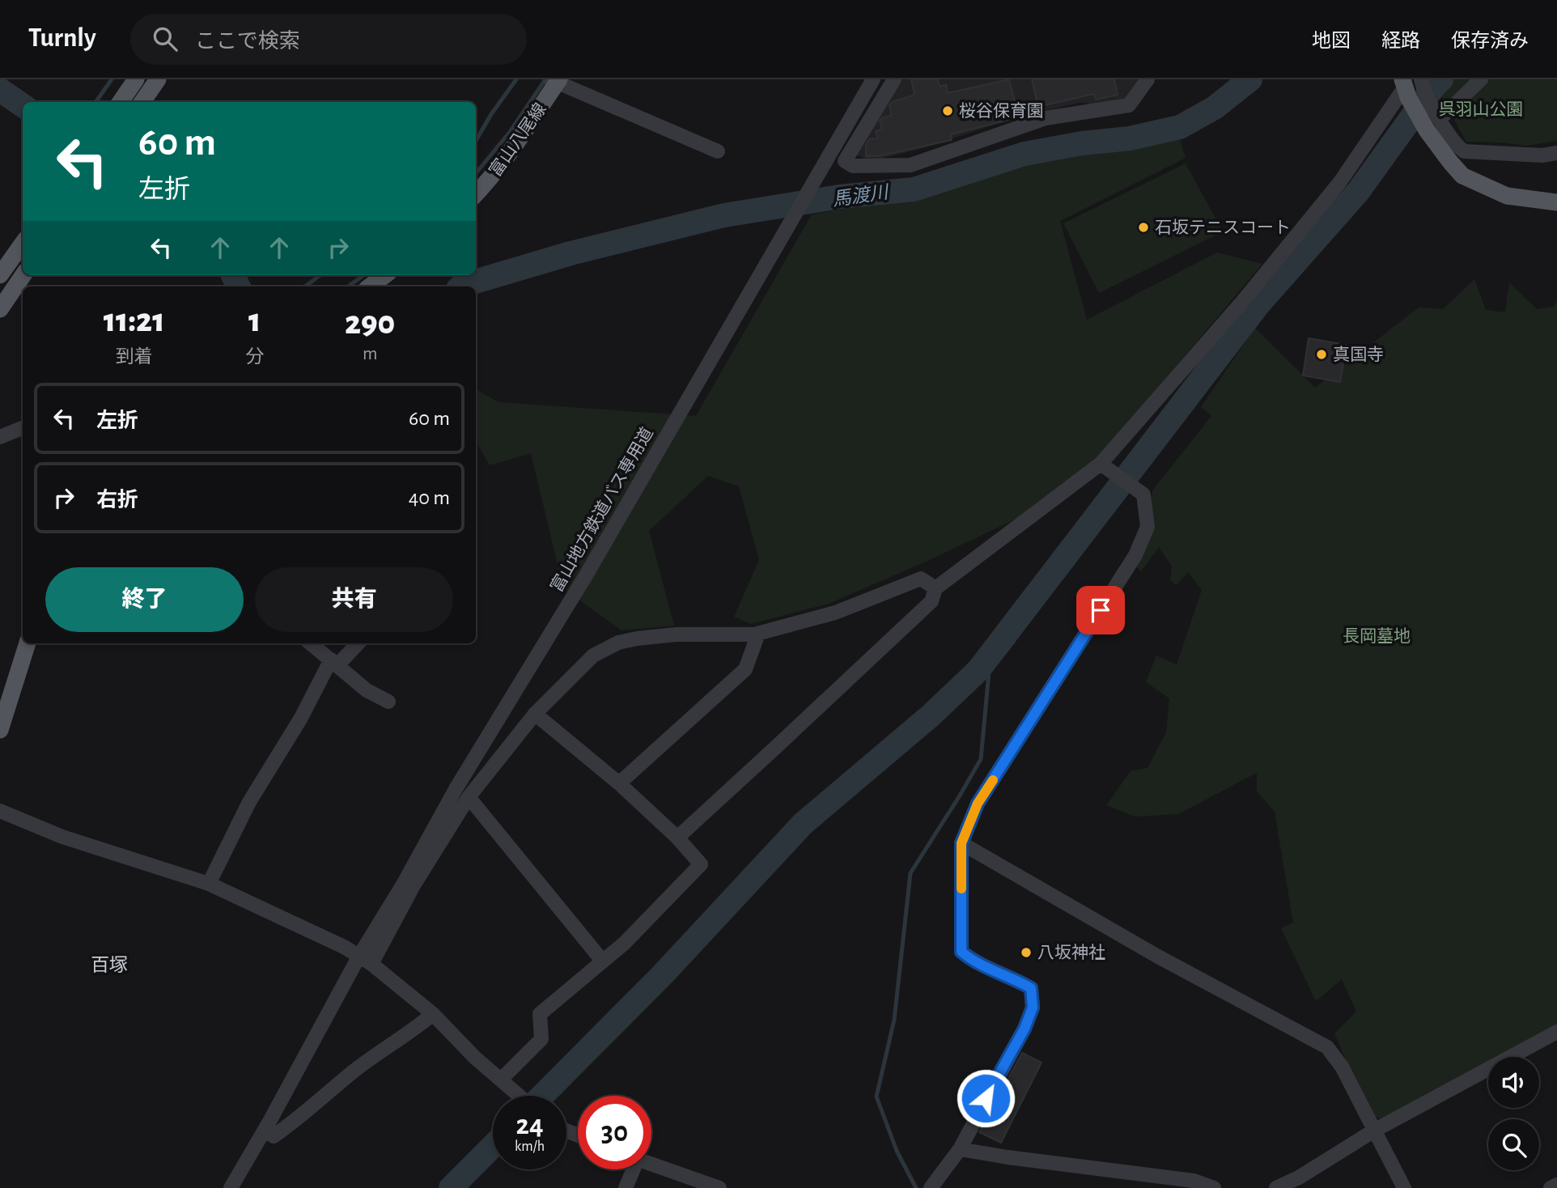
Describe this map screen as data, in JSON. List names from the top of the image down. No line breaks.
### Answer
{"streets":{"main road":["富山八尾線"],"street":["富山地方鉄道バス専用道"]},"districts":["百塚"],"water":["馬渡川"],"parks":["呉羽山公園","長岡墓地"],"places":["桜谷保育園","石坂テニスコート","真国寺","八坂神社"],"page":{"header":"Turnly","search":"ここで検索","nav":["地図","経路","保存済み"],"turn":["60 m","左折"],"eta":["11:21","到着","1","分","290","m"],"list":[{"name":"左折","value":"60 m"},{"name":"右折","value":"40 m"}],"buttons":["終了","共有"],"speed":"24 km/h","limit":"30"}}
